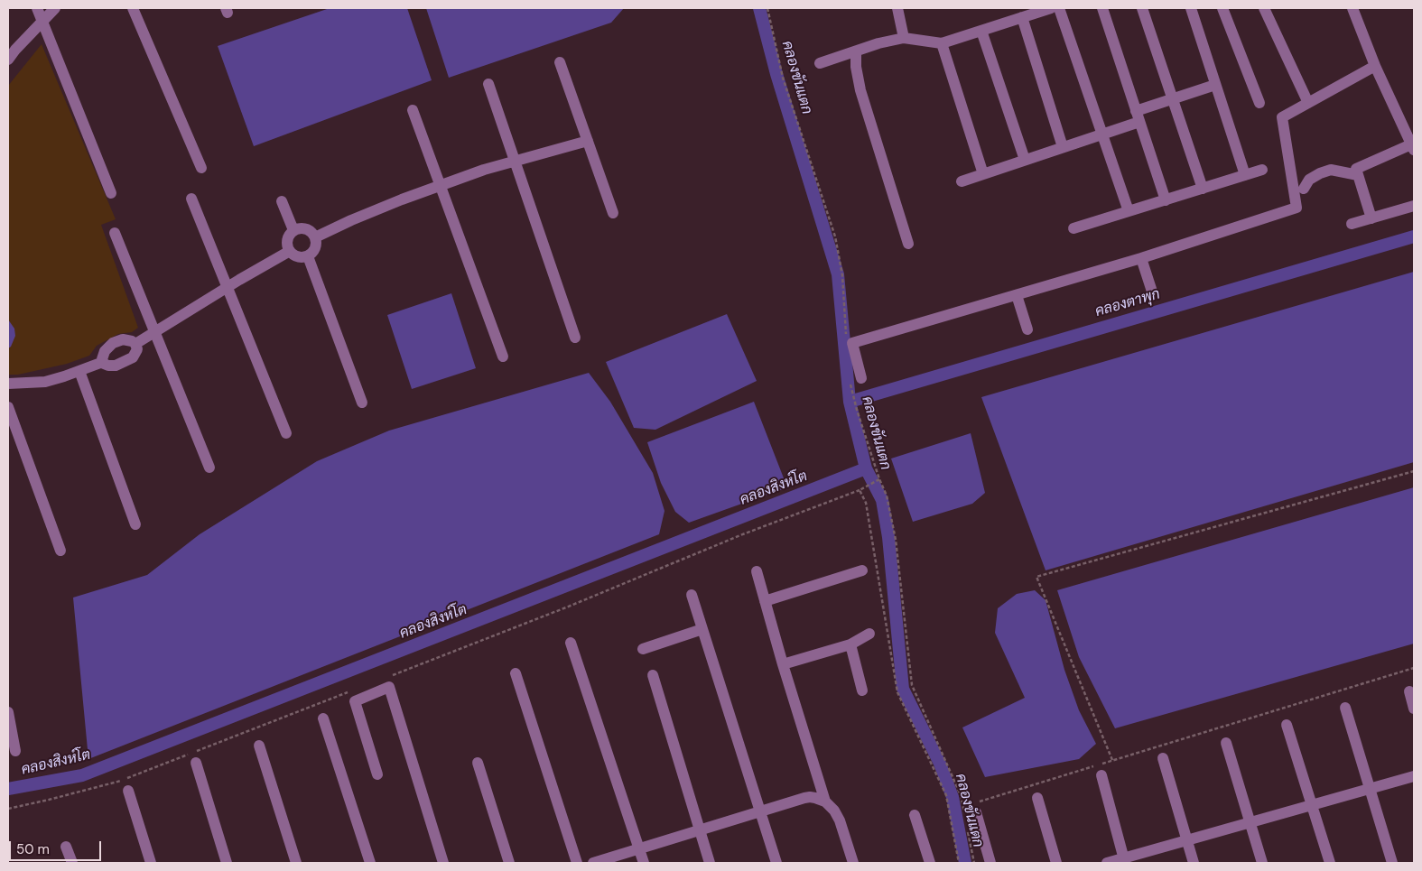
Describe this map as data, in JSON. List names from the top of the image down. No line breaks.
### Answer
{"water":["คลองขันแตก","คลองตาพุก","คลองสิงห์โต"],"scale_bar":"50 m"}
